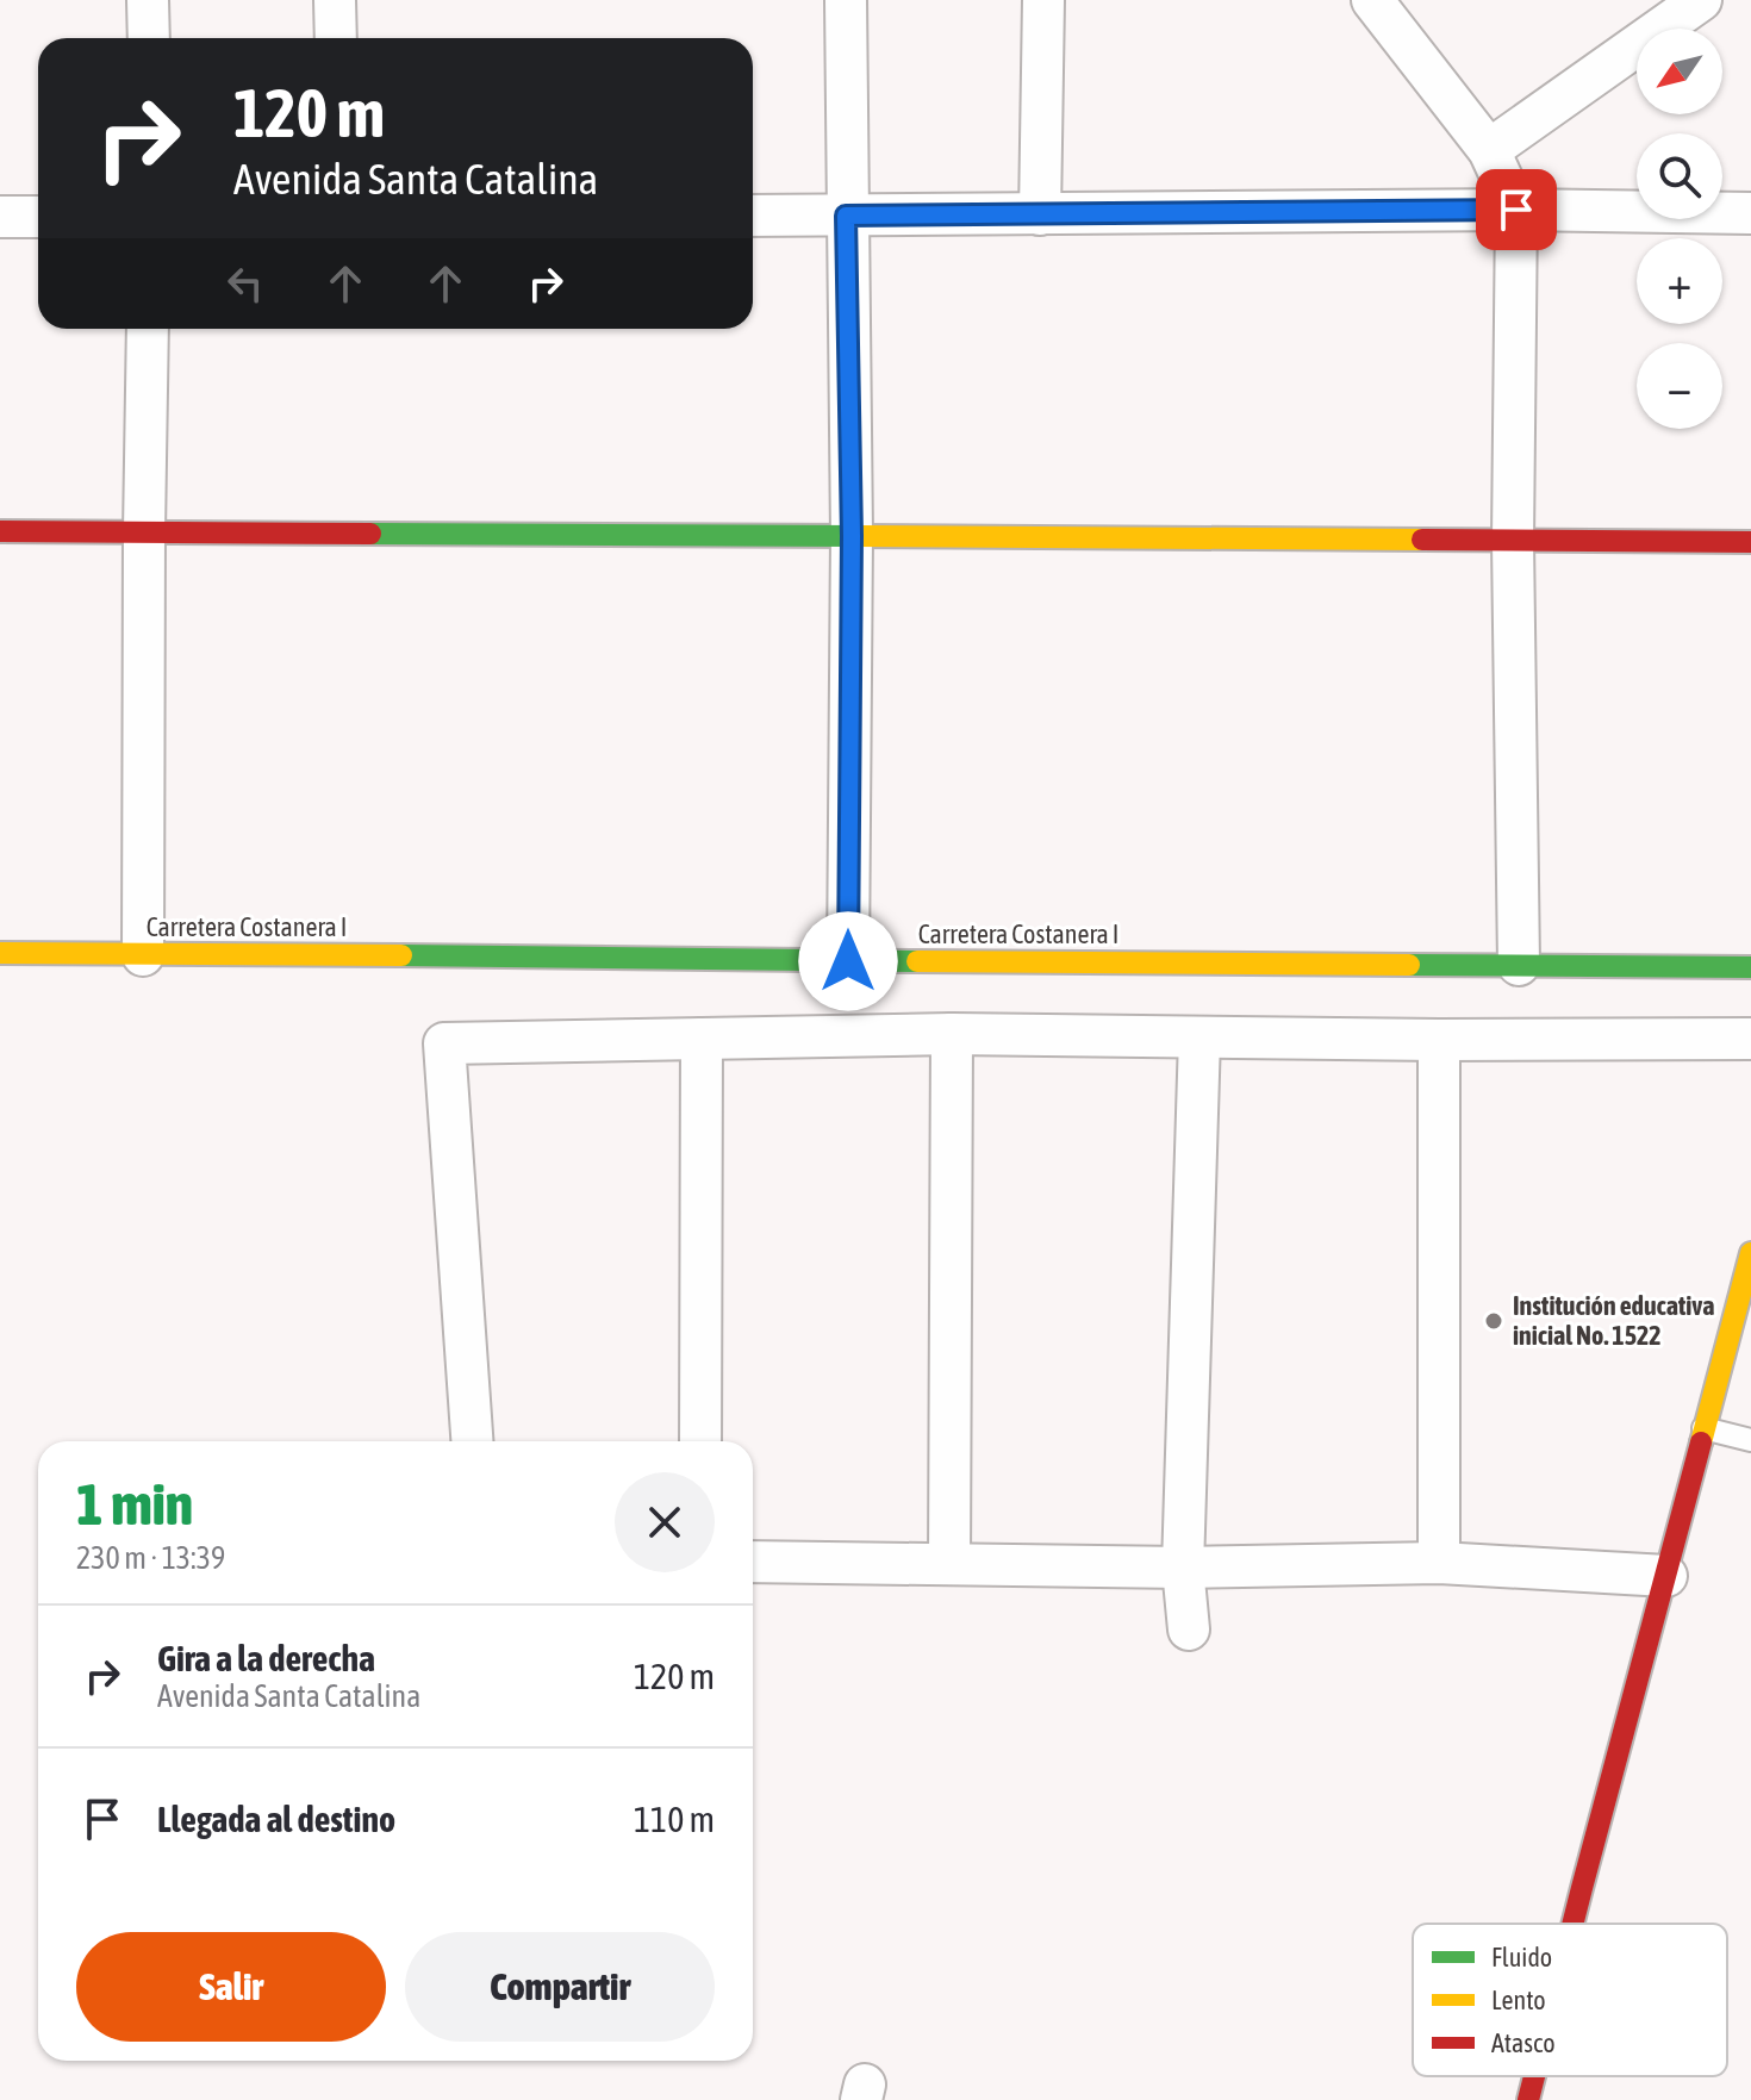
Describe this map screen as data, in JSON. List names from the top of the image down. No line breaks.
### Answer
{"streets":{"street":["Carretera Costanera I"]},"places":["Institución educativa inicial No. 1522"],"legend":["Fluido","Lento","Atasco"],"north":"bottom left","page":{"map_buttons":["+","−"],"turn":["120 m","Avenida Santa Catalina"],"heading":["1 min","230 m · 13:39"],"list":[{"name":"Gira a la derecha","note":"Avenida Santa Catalina","value":"120 m"},{"name":"Llegada al destino","value":"110 m"}],"buttons":["Salir","Compartir"]}}
